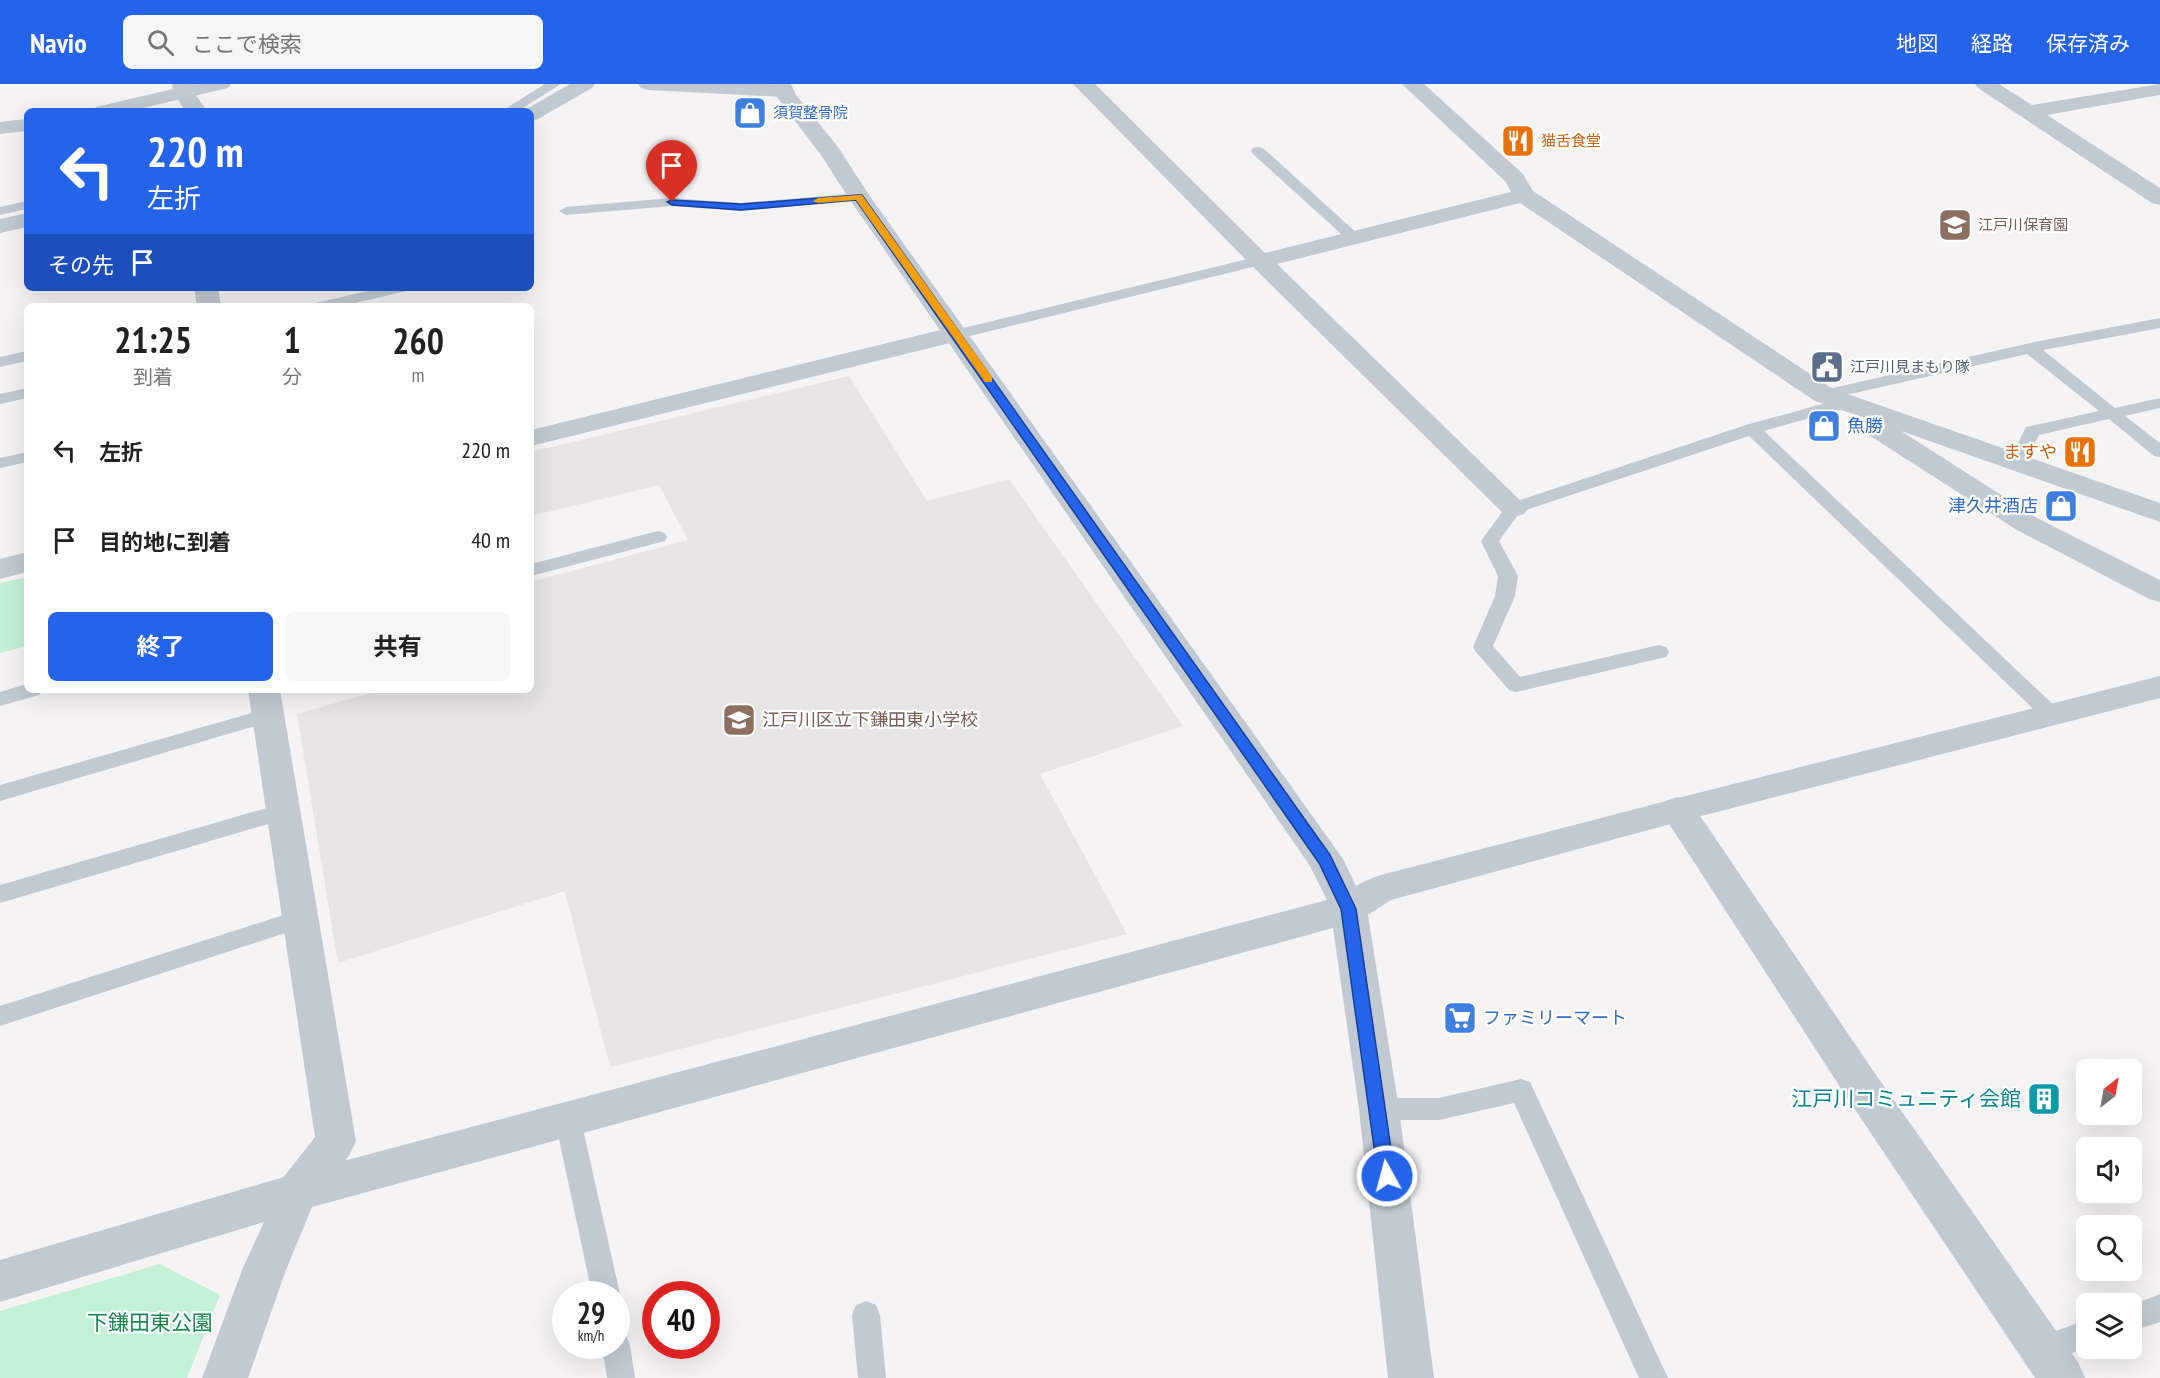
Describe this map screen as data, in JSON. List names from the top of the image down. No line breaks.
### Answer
{"parks":["下鎌田東公園"],"places":{"shop":["須賀整骨院","魚勝","津久井酒店"],"restaurant":["猫舌食堂","ますや"],"school or university":["江戸川保育園","江戸川区立下鎌田東小学校"],"public building":["江戸川見まもり隊"],"supermarket":["ファミリーマート"],"building":["江戸川コミュニティ会館"]},"north":"top right","page":{"header":"Navio","search":"ここで検索","nav":["地図","経路","保存済み"],"turn":["220 m","左折"],"then":"その先","eta":["21:25","到着","1","分","260","m"],"list":[{"name":"左折","value":"220 m"},{"name":"目的地に到着","value":"40 m"}],"buttons":["終了","共有"],"speed":"29 km/h","limit":"40"}}
